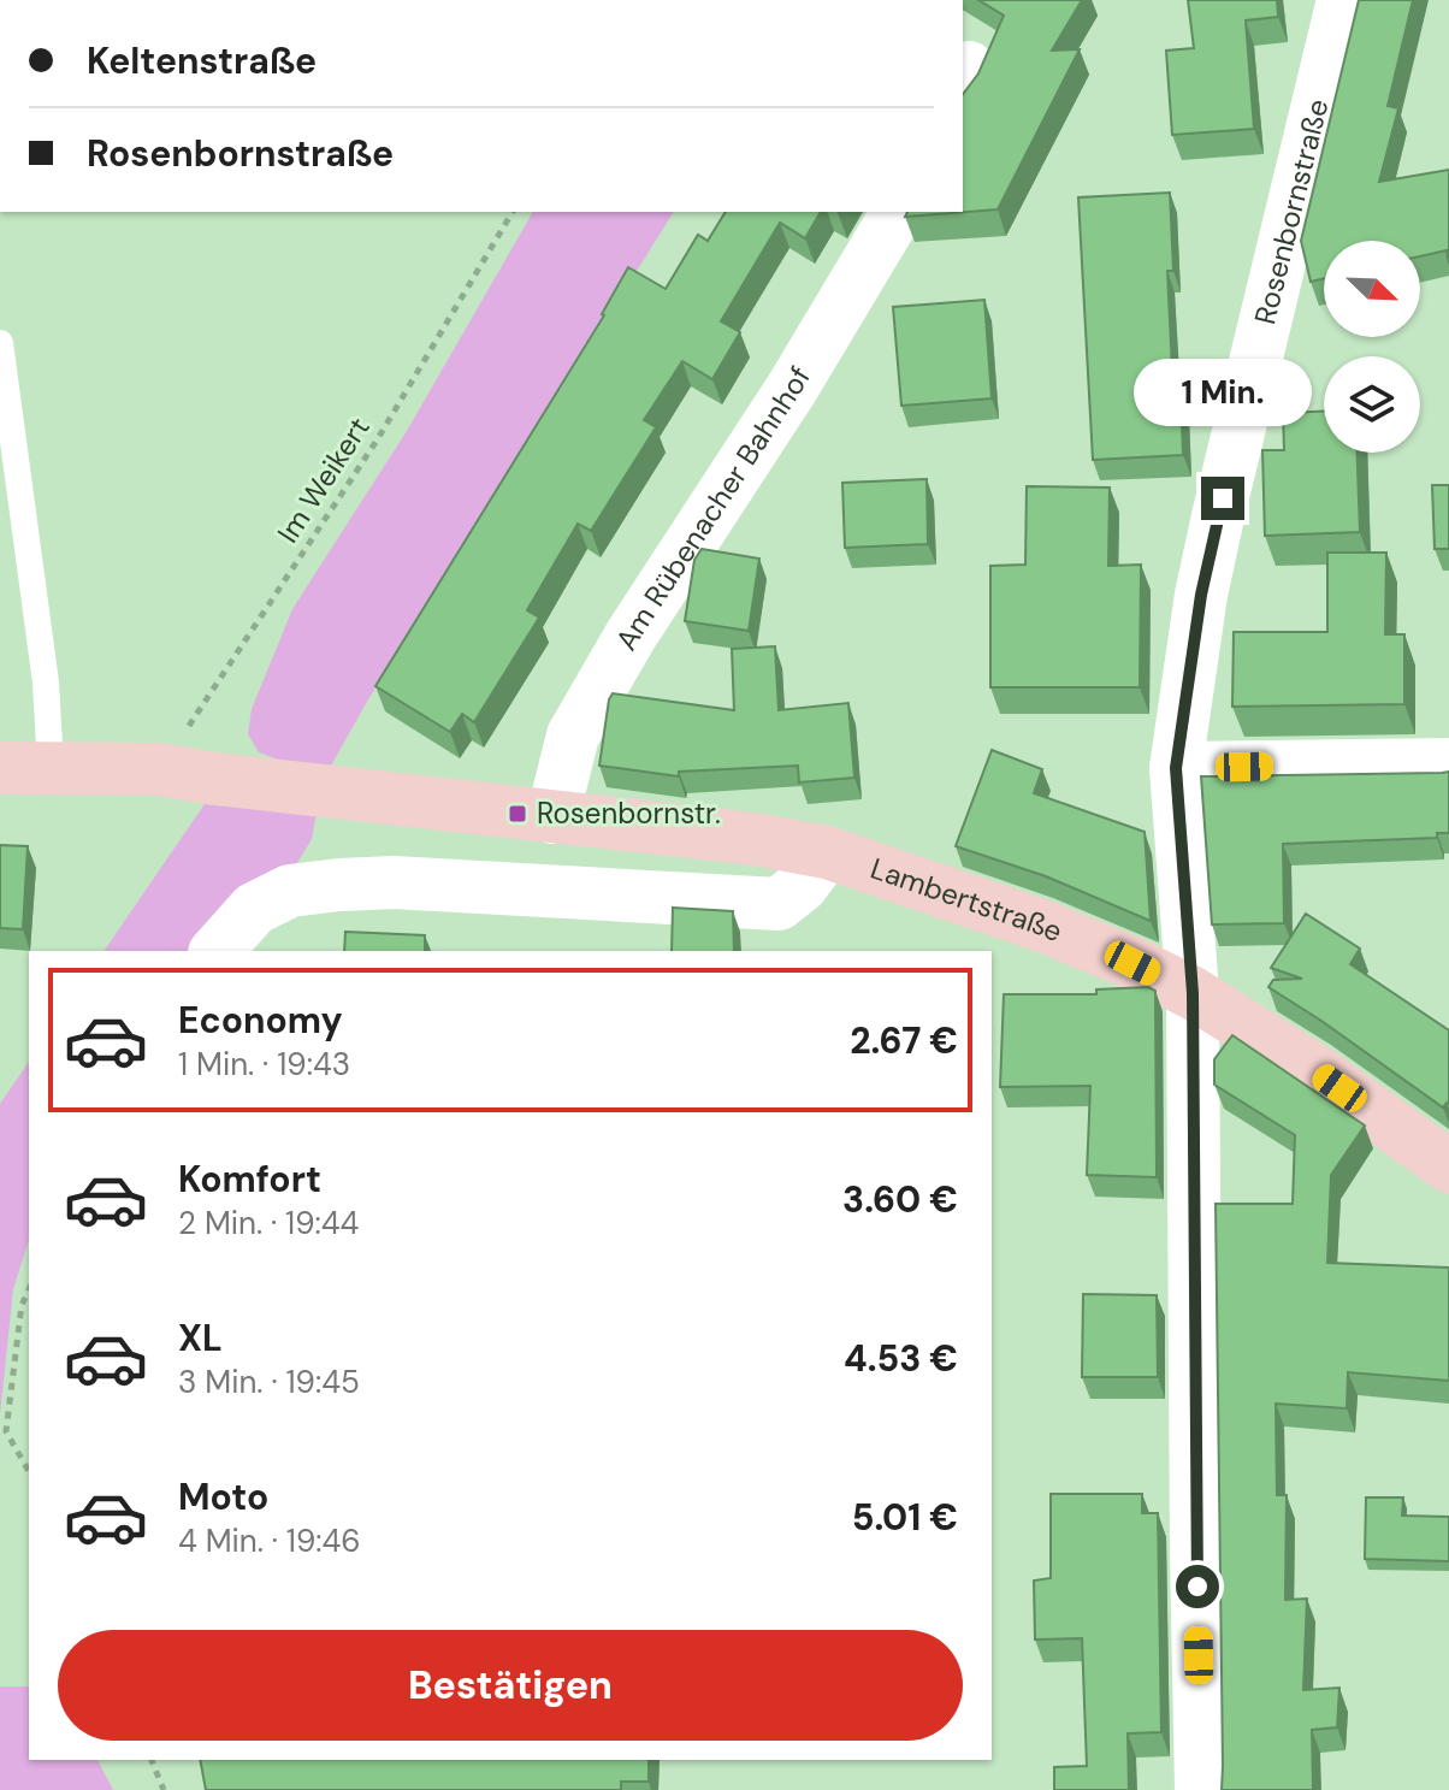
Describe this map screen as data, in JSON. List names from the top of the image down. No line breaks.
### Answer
{"streets":{"main road":["Lambertstraße"],"street":["Rosenbornstraße","Am Rübenacher Bahnhof"],"path":["Im Weikert"]},"crossings":[["Rosenbornstraße","Lambertstraße"],["Im Weikert","Lambertstraße"],["Am Rübenacher Bahnhof","Lambertstraße"]],"places":{"transit":["Rosenbornstr."]},"north":"bottom right","page":{"banner":["Keltenstraße","Rosenbornstraße"],"bubble":"1 Min.","list":[{"name":"Economy","note":"1 Min. · 19:43","value":"2.67 €"},{"name":"Komfort","note":"2 Min. · 19:44","value":"3.60 €"},{"name":"XL","note":"3 Min. · 19:45","value":"4.53 €"},{"name":"Moto","note":"4 Min. · 19:46","value":"5.01 €"}],"buttons":"Bestätigen"}}
